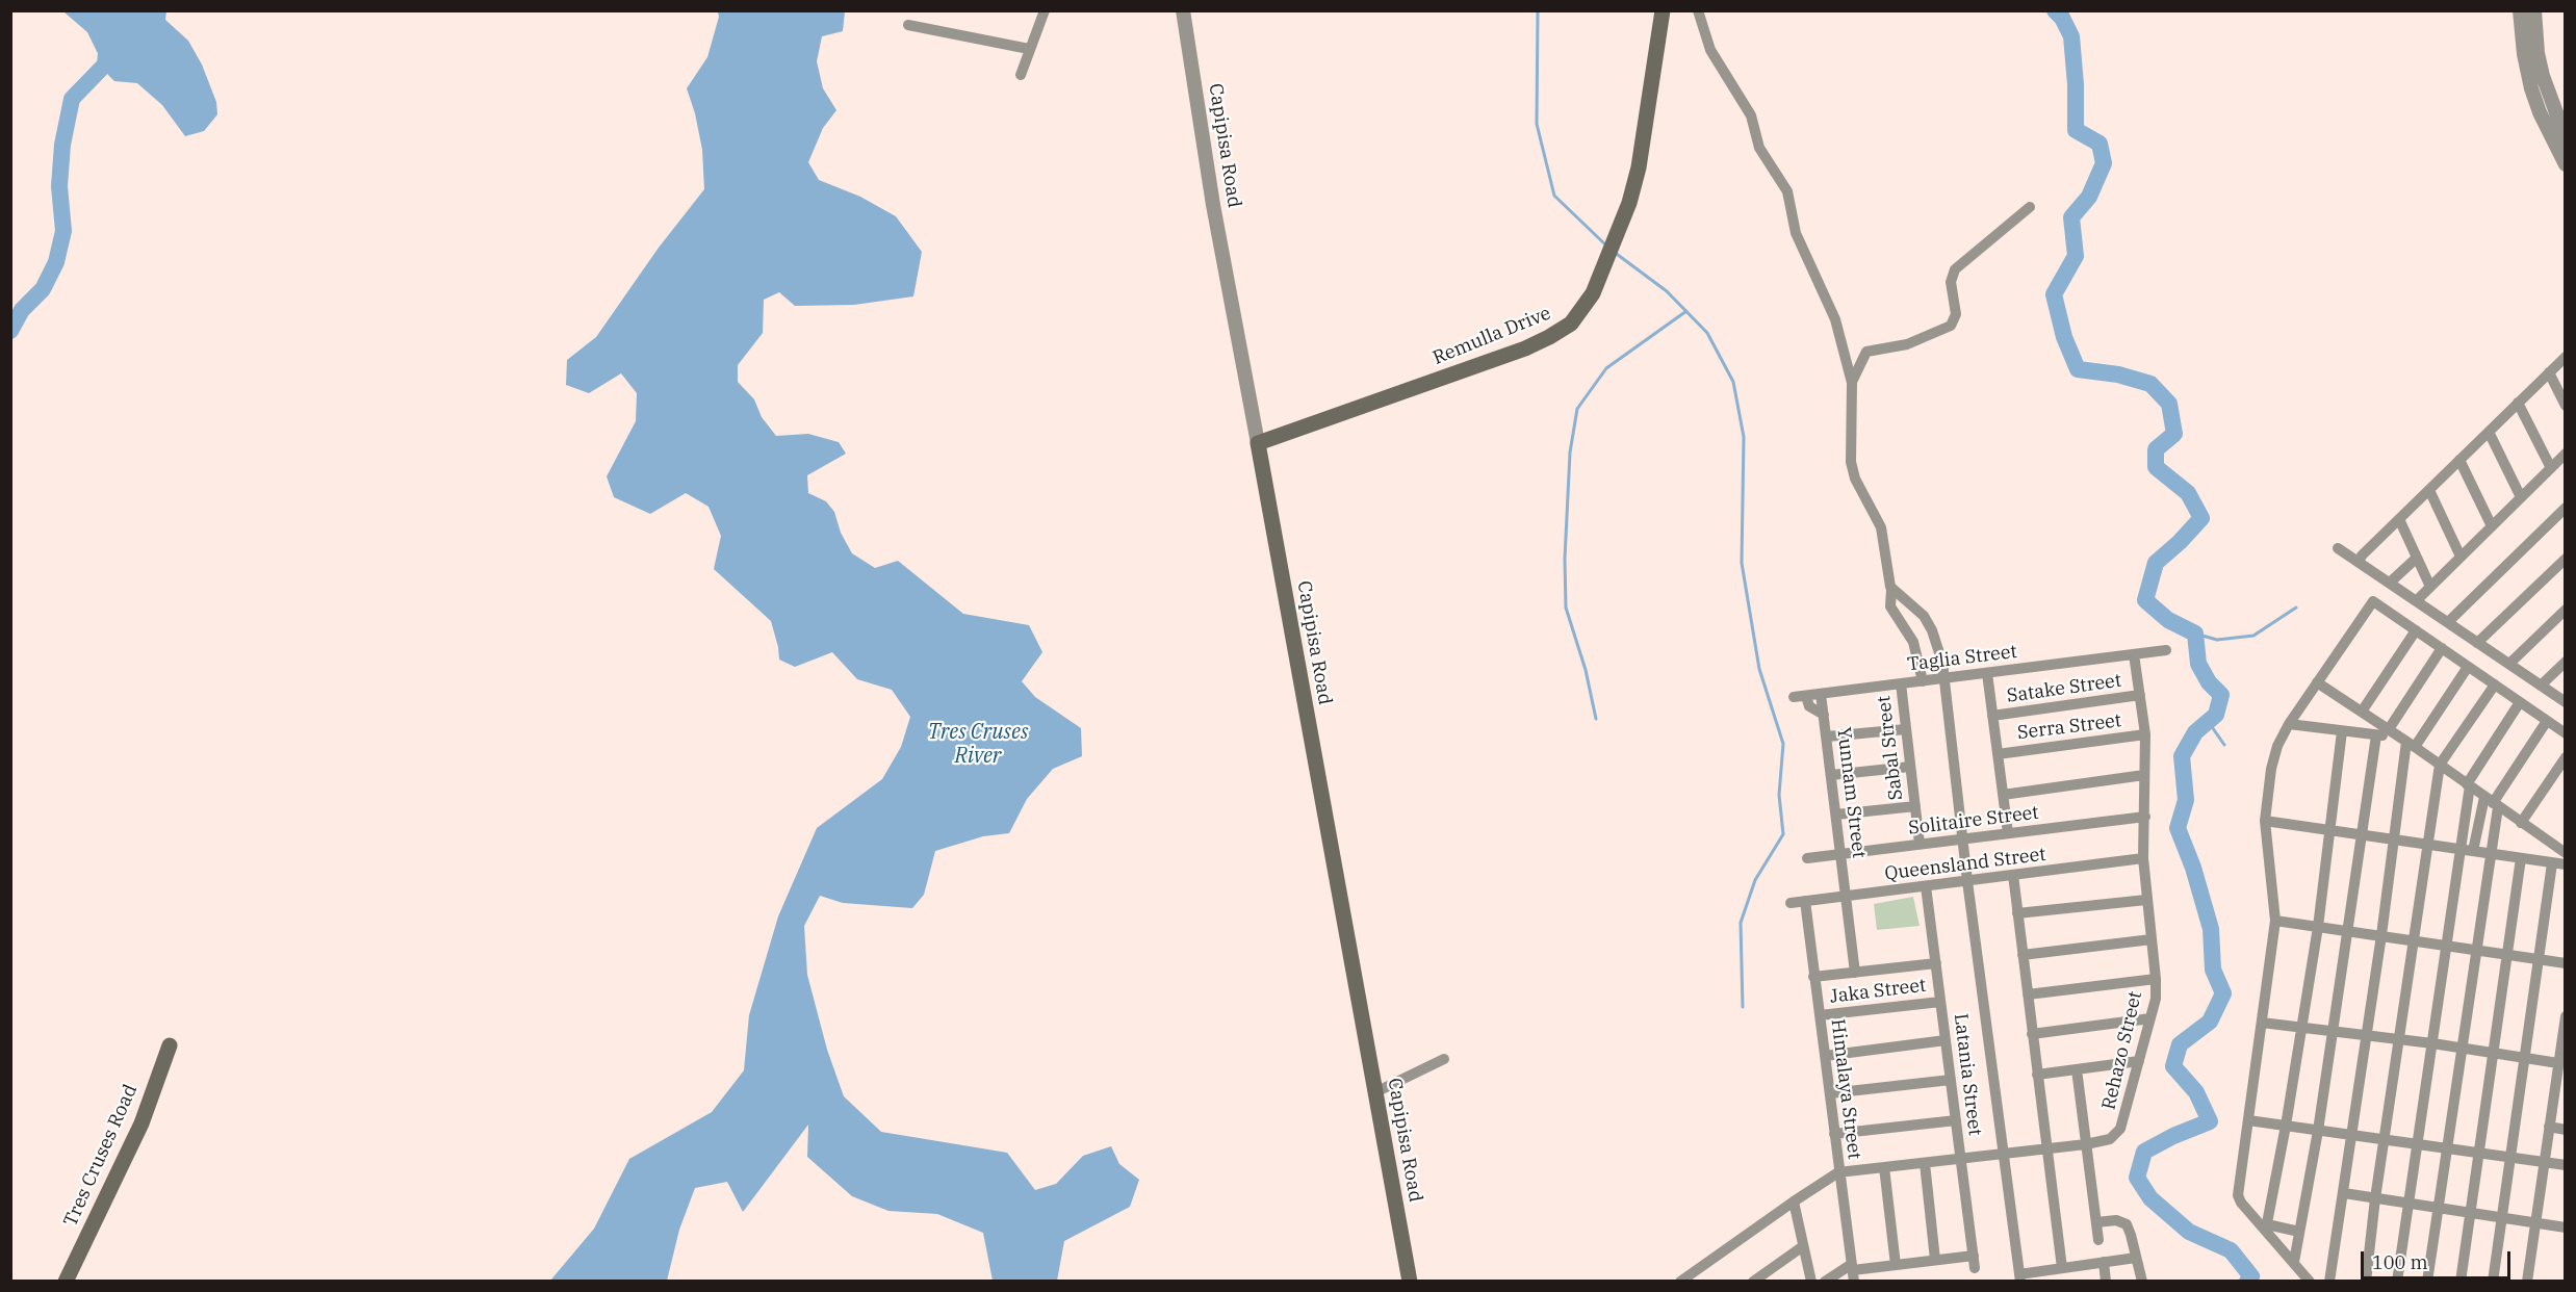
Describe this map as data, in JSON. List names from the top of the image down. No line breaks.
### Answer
{"streets":{"main road":["Capipisa Road","Remulla Drive","Tres Cruses Road"],"street":["Taglia Street","Satake Street","Serra Street","Sabal Street","Yunnam Street","Solitaire Street","Queensland Street","Jaka Street","Rehazo Street","Latania Street","Himalaya Street"]},"crossings":[["Capipisa Road","Remulla Drive"],["Taglia Street","Sabal Street"],["Taglia Street","Yunnam Street"],["Taglia Street","Rehazo Street"],["Satake Street","Rehazo Street"],["Serra Street","Rehazo Street"],["Sabal Street","Solitaire Street"],["Yunnam Street","Solitaire Street"],["Yunnam Street","Queensland Street"],["Solitaire Street","Rehazo Street"],["Queensland Street","Rehazo Street"],["Queensland Street","Latania Street"],["Queensland Street","Himalaya Street"],["Jaka Street","Latania Street"],["Jaka Street","Himalaya Street"],["Rehazo Street","Latania Street"],["Rehazo Street","Himalaya Street"]],"water":["Tres Cruses River"],"scale_bar":"100 m"}
